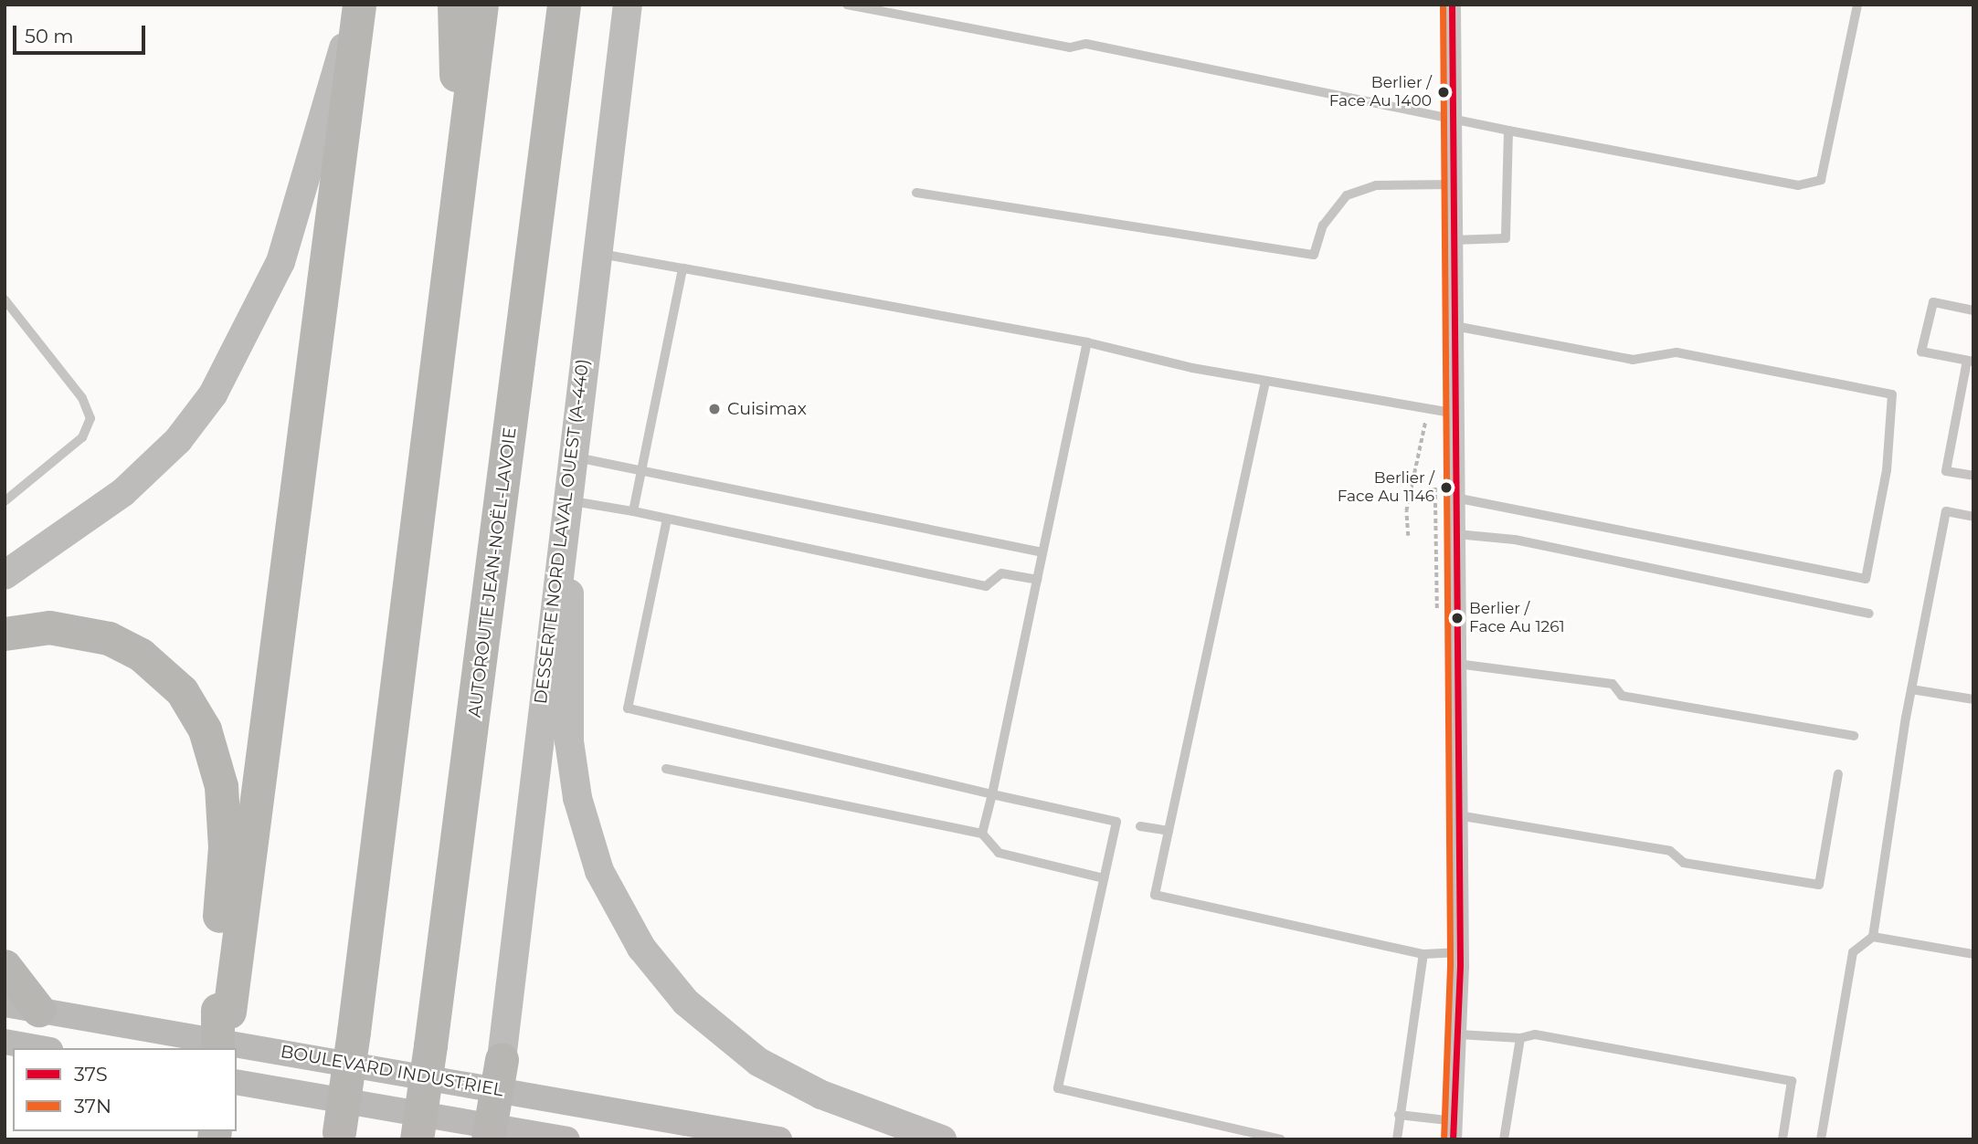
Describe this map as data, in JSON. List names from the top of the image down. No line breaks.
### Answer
{"streets":{"highway":["AUTOROUTE JEAN-NOËL-LAVOIE"],"main road":["DESSERTE NORD LAVAL OUEST (A-440)"],"street":["BOULEVARD INDUSTRIEL"]},"places":["Berlier / Face Au 1400","Cuisimax","Berlier / Face Au 1146","Berlier / Face Au 1261"],"lines":["transit line 37S","transit line 37N"],"legend":["37S","37N"],"scale_bar":"50 m"}
